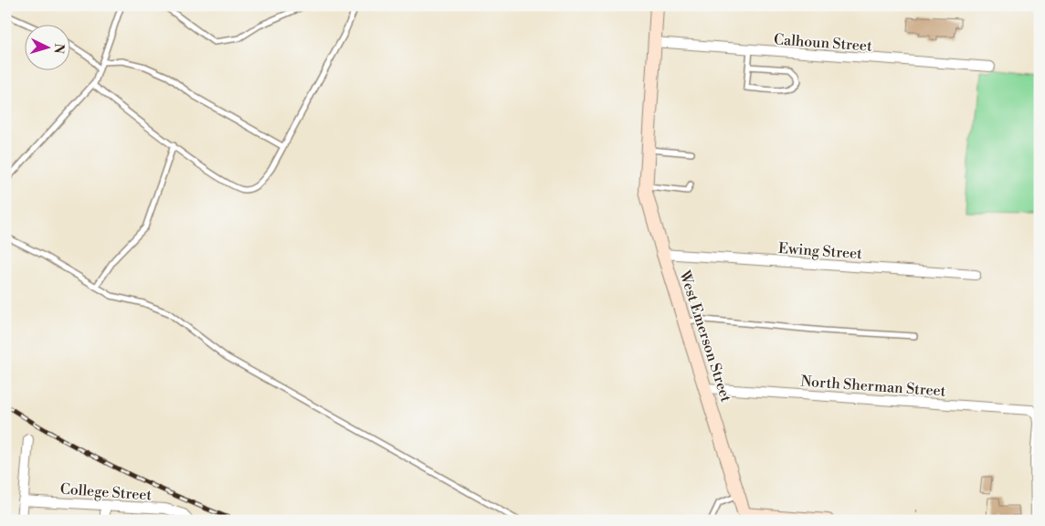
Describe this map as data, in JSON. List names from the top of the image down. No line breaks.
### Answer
{"streets":{"street":["Calhoun Street","Ewing Street","West Emerson Street","North Sherman Street","College Street"]},"crossings":[["Calhoun Street","West Emerson Street"],["Ewing Street","West Emerson Street"],["West Emerson Street","North Sherman Street"]],"north":"right"}
